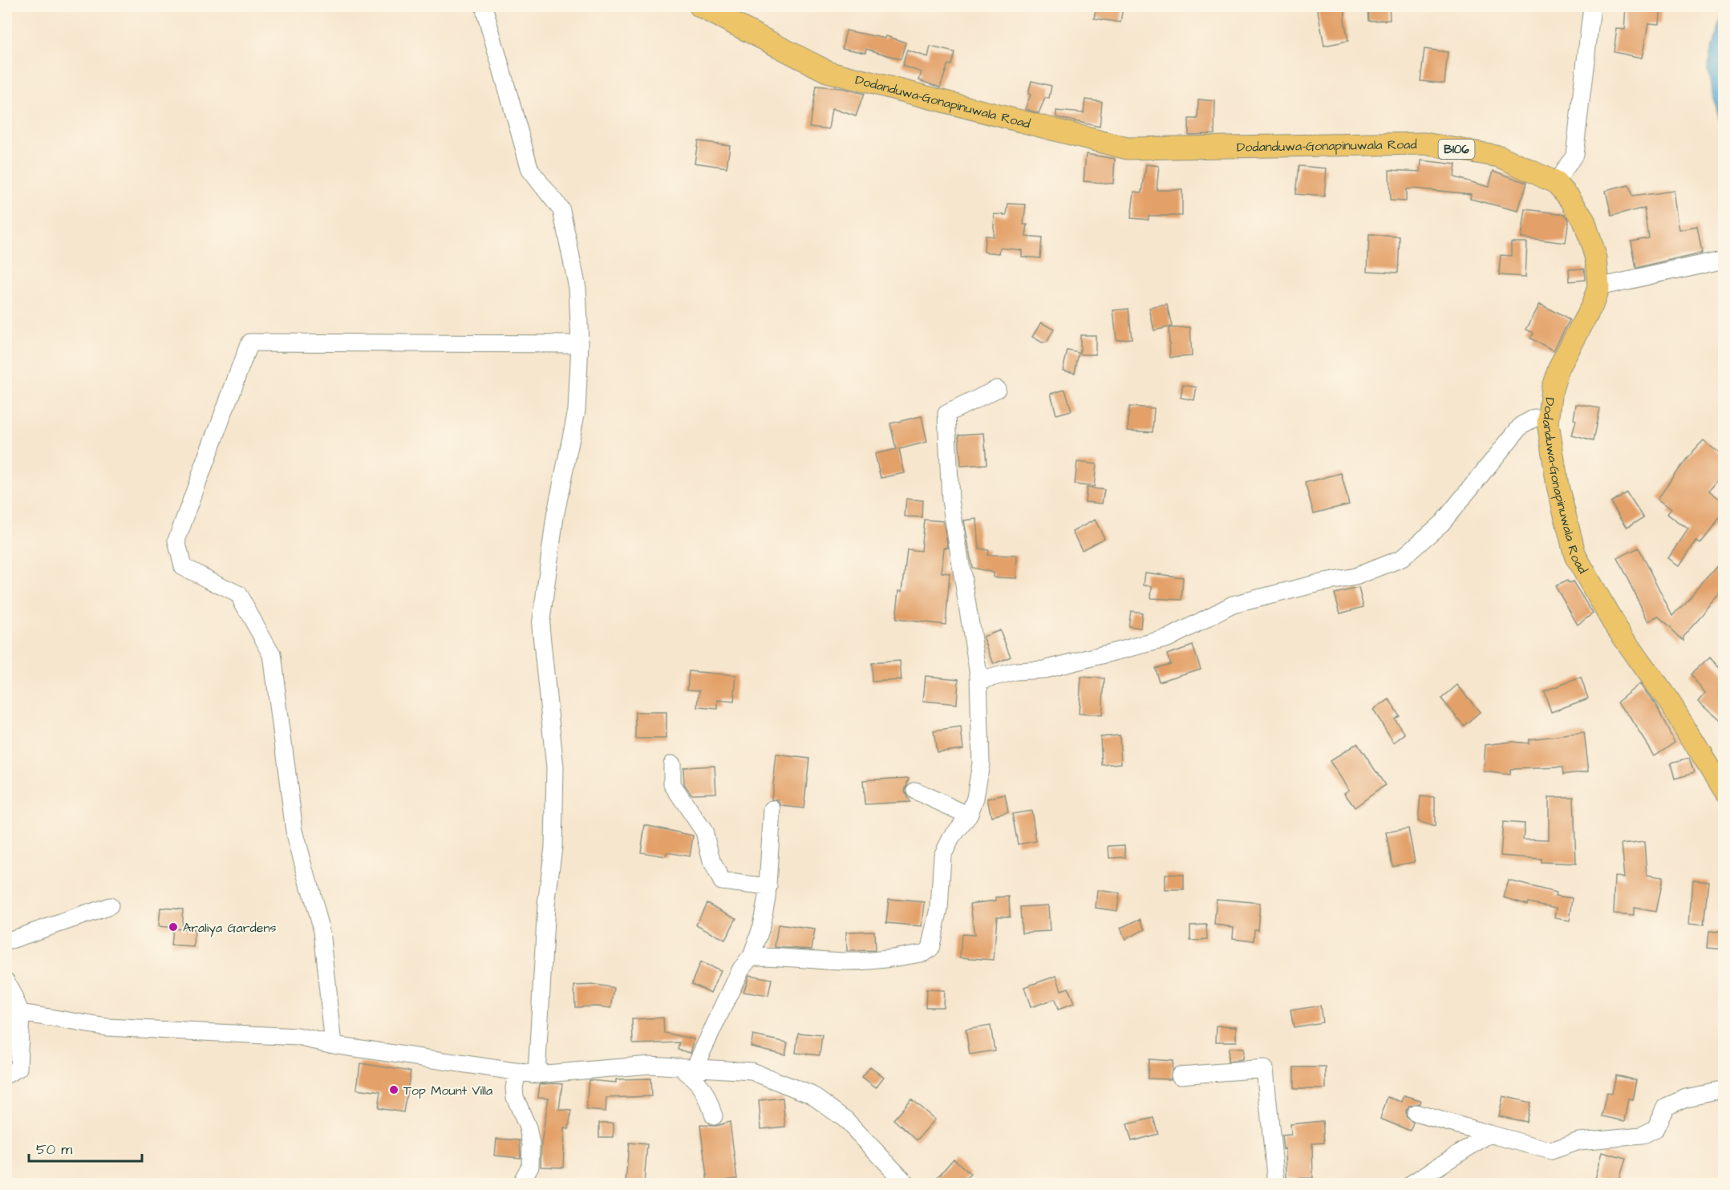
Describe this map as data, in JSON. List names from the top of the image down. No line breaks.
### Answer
{"streets":{"main road":["Dodanduwa-Gonapinuwala Road","B106"]},"places":["Araliya Gardens","Top Mount Villa"],"scale_bar":"50 m"}
